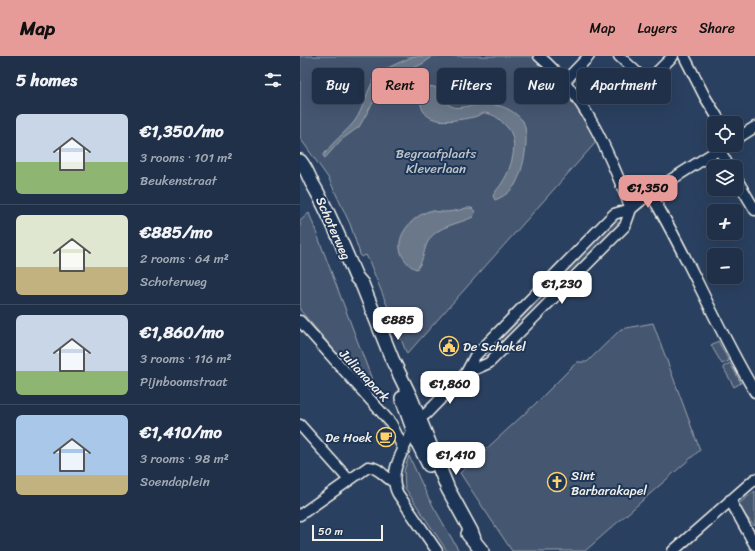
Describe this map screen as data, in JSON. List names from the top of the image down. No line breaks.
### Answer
{"streets":{"main road":["Schoterweg"],"street":["Julianapark"]},"parks":["Begraafplaats Kleverlaan"],"places":{"public building":["De Schakel"],"cafe":["De Hoek"],"church":["Sint Barbarakapel"]},"scale_bar":"50 m","page":{"header":"Map","nav":["Map","Layers","Share"],"heading":"5 homes","chip":["Buy","Rent","Filters","New","Apartment"],"list":[{"name":"€1,350/mo","note":"3 rooms · 101 m² · Beukenstraat"},{"name":"€885/mo","note":"2 rooms · 64 m² · Schoterweg"},{"name":"€1,860/mo","note":"3 rooms · 116 m² · Pijnboomstraat"},{"name":"€1,410/mo","note":"3 rooms · 98 m² · Soendaplein"}],"map_buttons":["+","−"],"price":["€1,350","€1,230","€885","€1,860","€1,410"],"scale":"50 m"}}
